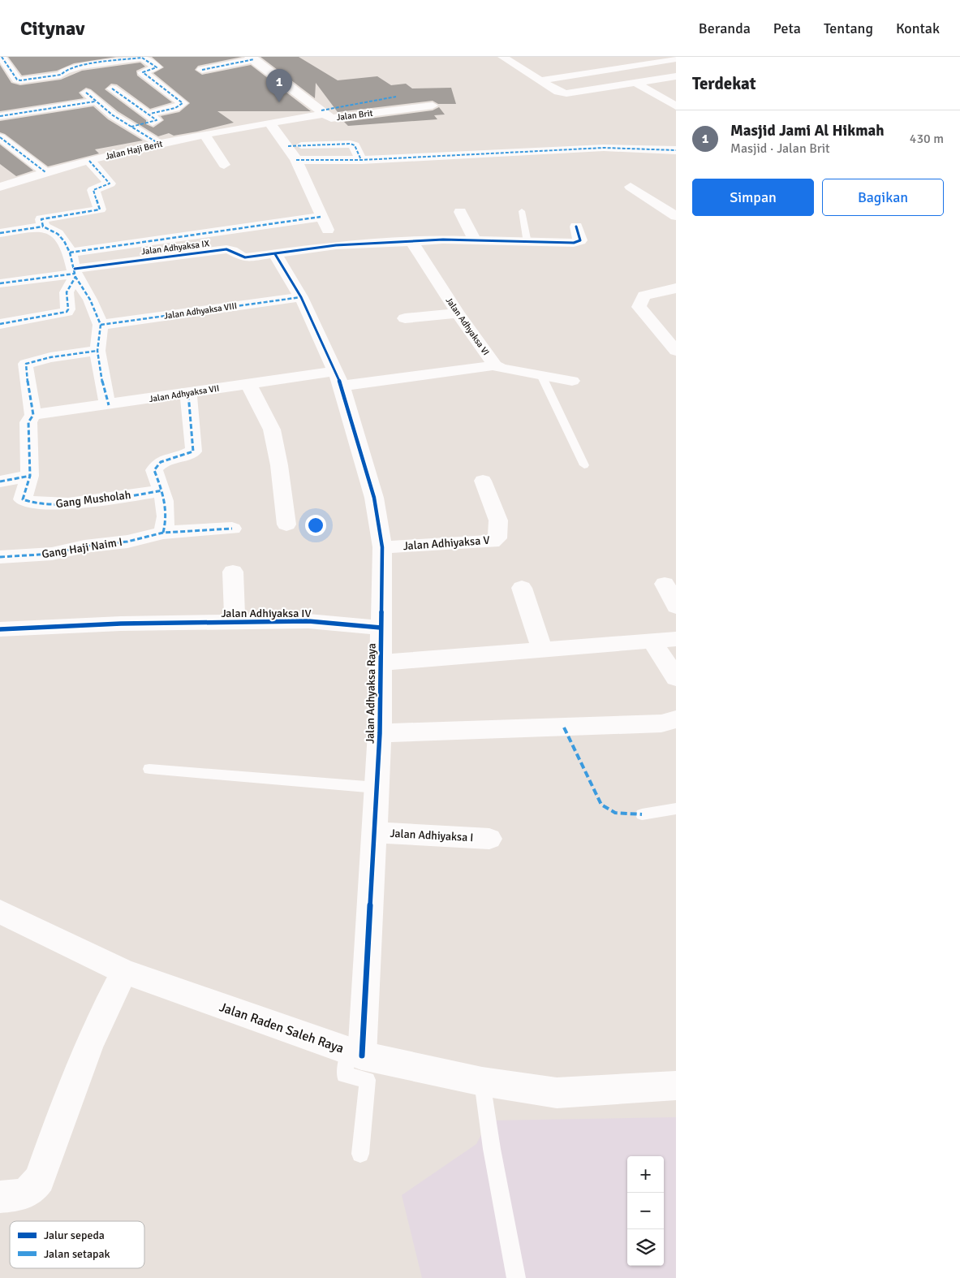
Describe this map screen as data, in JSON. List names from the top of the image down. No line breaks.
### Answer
{"streets":{"street":["Jalan Brit","Jalan Haji Berit","Jalan Adhyaksa IX","Jalan Adhyaksa VIII","Jalan Adhyaksa VI","Jalan Adhyaksa VII","Gang Musholah","Jalan Adhiyaksa V","Gang Haji Naim I","Jalan Adhiyaksa IV","Jalan Adhyaksa Raya","Jalan Adhiyaksa I","Jalan Raden Saleh Raya"]},"crossings":[["Jalan Brit","Jalan Haji Berit"],["Jalan Adhyaksa IX","Jalan Adhyaksa Raya"],["Jalan Adhyaksa VIII","Jalan Adhyaksa Raya"],["Jalan Adhyaksa VI","Jalan Adhyaksa VII"],["Jalan Adhyaksa VI","Jalan Adhyaksa Raya"],["Jalan Adhyaksa VII","Jalan Adhyaksa Raya"],["Jalan Adhiyaksa V","Jalan Adhyaksa Raya"],["Jalan Adhiyaksa IV","Jalan Adhyaksa Raya"],["Jalan Adhyaksa Raya","Jalan Adhiyaksa I"],["Jalan Adhyaksa Raya","Jalan Raden Saleh Raya"]],"legend":["Jalur sepeda","Jalan setapak"],"page":{"header":"Citynav","nav":["Beranda","Peta","Tentang","Kontak"],"heading":"Terdekat","pins":"1","list":[{"mark":"1","name":"Masjid Jami Al Hikmah","note":"Masjid · Jalan Brit","value":"430 m"}],"buttons":["Simpan","Bagikan"],"map_buttons":["+","−"]}}
